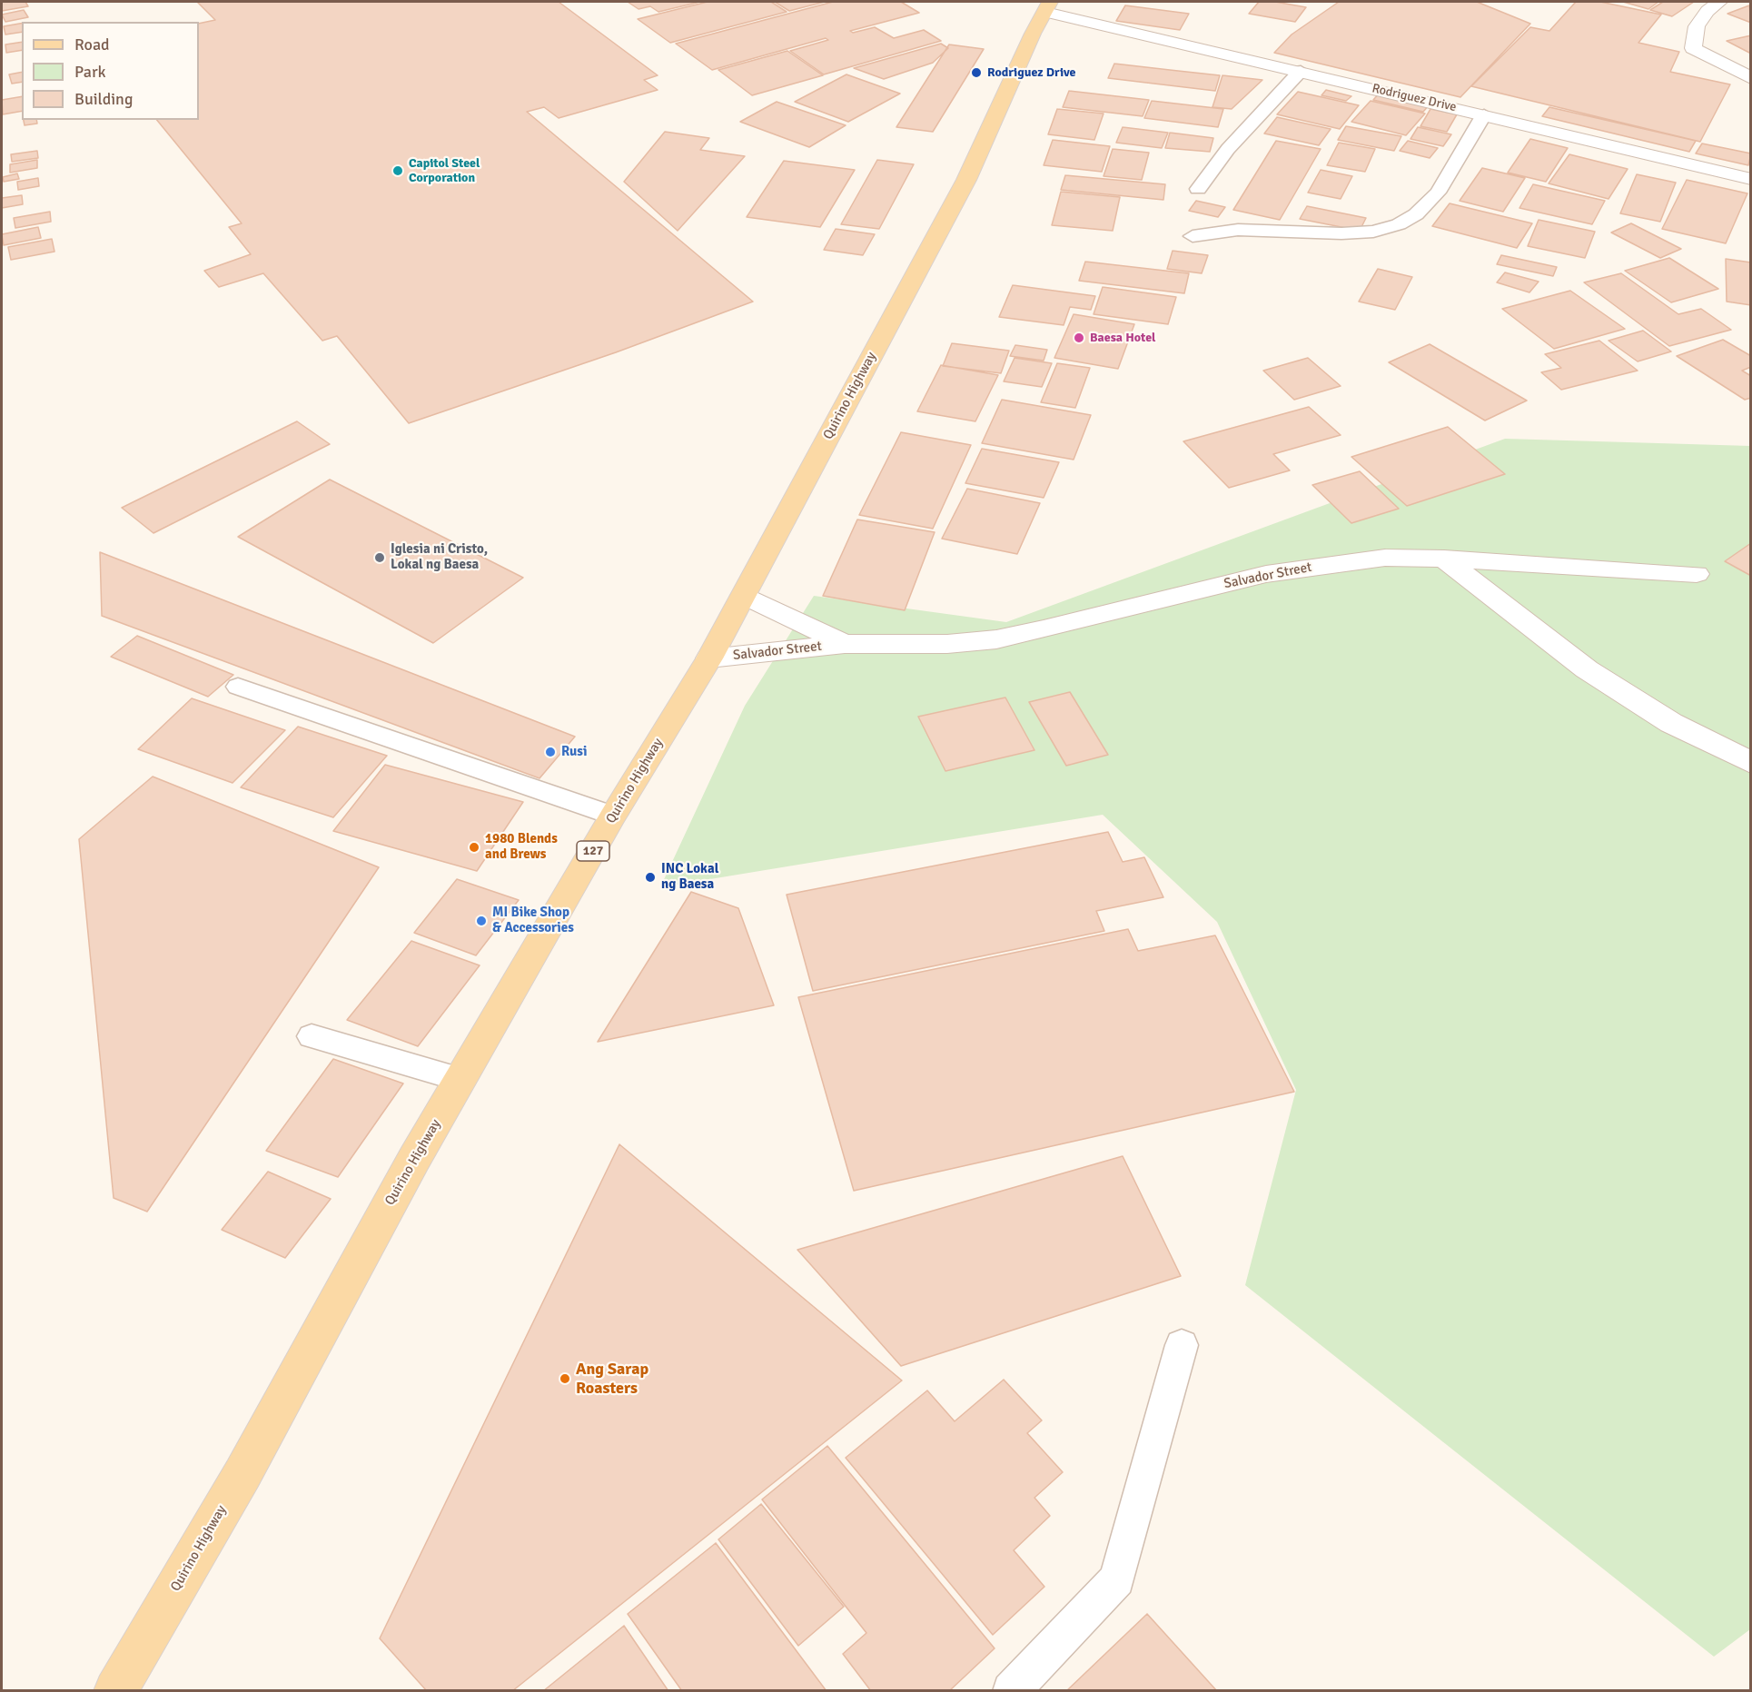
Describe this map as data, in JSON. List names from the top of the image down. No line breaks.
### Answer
{"streets":{"main road":["Quirino Highway","127"],"street":["Rodriguez Drive","Salvador Street"]},"crossings":[["Rodriguez Drive","Quirino Highway"],["Quirino Highway","Salvador Street"]],"places":["Rodriguez Drive","Capitol Steel Corporation","Baesa Hotel","Iglesia ni Cristo, Lokal ng Baesa","Rusi","1980 Blends and Brews","INC Lokal ng Baesa","MI Bike Shop & Accessories","Ang Sarap Roasters"],"legend":["Road","Park","Building"]}
